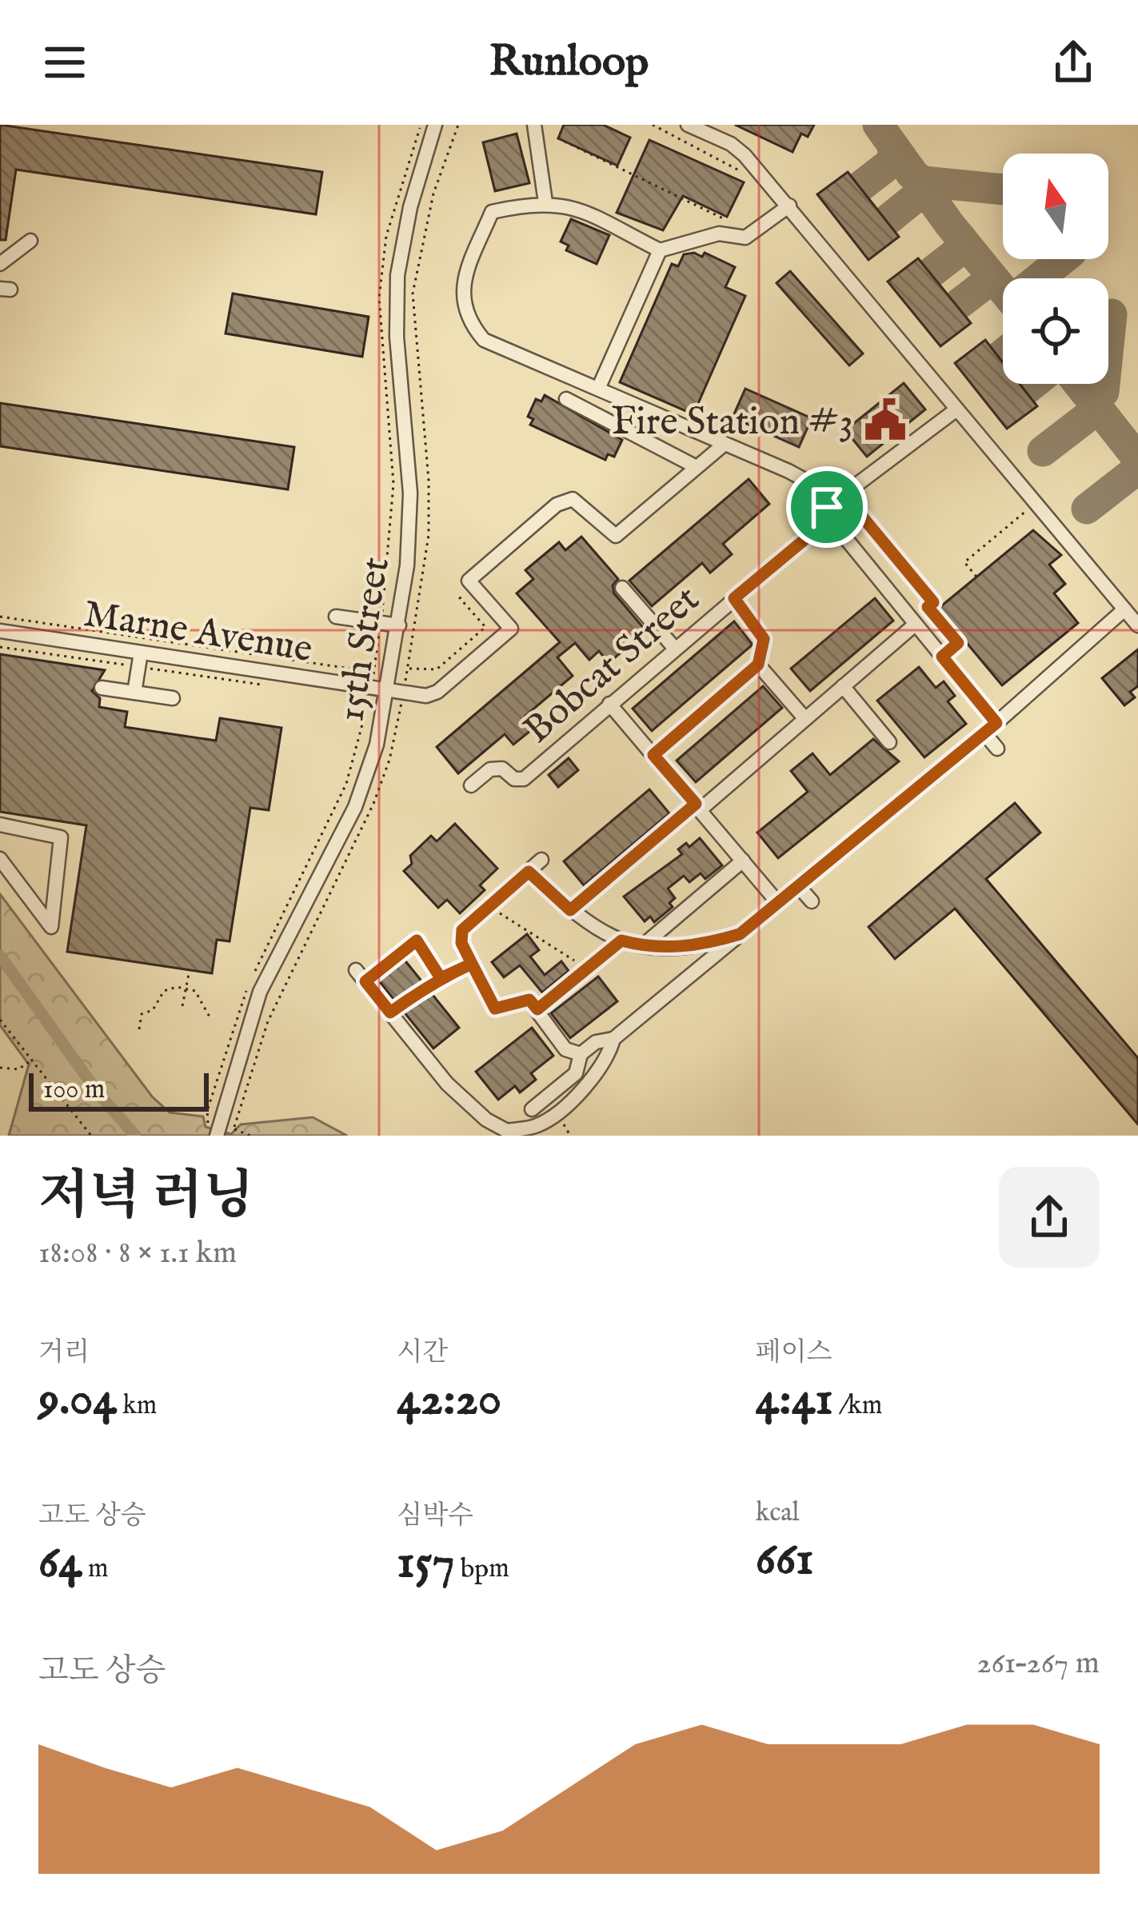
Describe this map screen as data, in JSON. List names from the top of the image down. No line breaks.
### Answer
{"streets":{"street":["Marne Avenue","15th Street","Bobcat Street"]},"crossings":[["Marne Avenue","15th Street"]],"places":{"public building":["Fire Station #3"]},"scale_bar":"100 m","north":"top","page":{"header":"Runloop","scale":"100 m","heading":["저녁 러닝","18:08 · 8 × 1.1 km"],"stats":[["거리","9.04 km"],["시간","42:20"],["페이스","4:41 /km"],["고도 상승","64 m"],["심박수","157 bpm"],["kcal","661"]],"chart":["고도 상승","261–267 m"]}}
